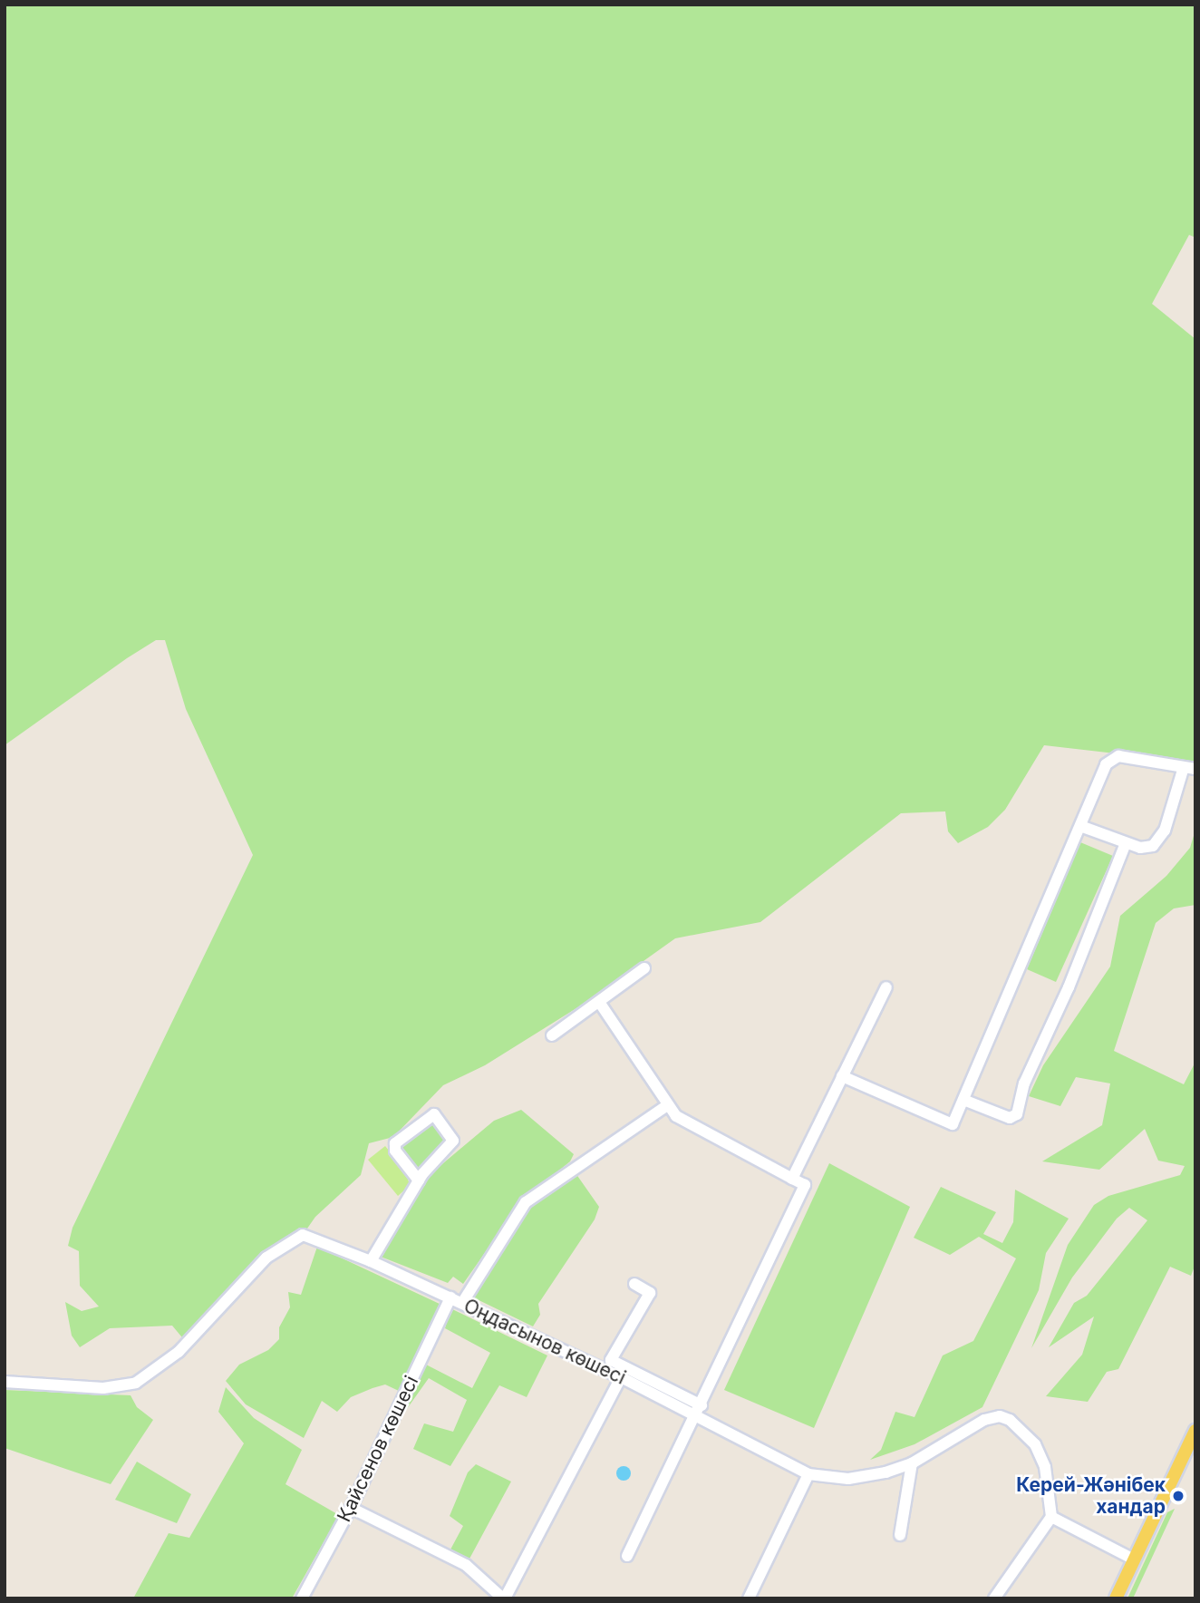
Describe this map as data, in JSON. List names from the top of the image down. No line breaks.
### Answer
{"streets":{"street":["Оңдасынов көшесі","Қайсенов көшесі"]},"crossings":[["Оңдасынов көшесі","Қайсенов көшесі"]],"places":["Керей-Жәнібек хандар"]}
